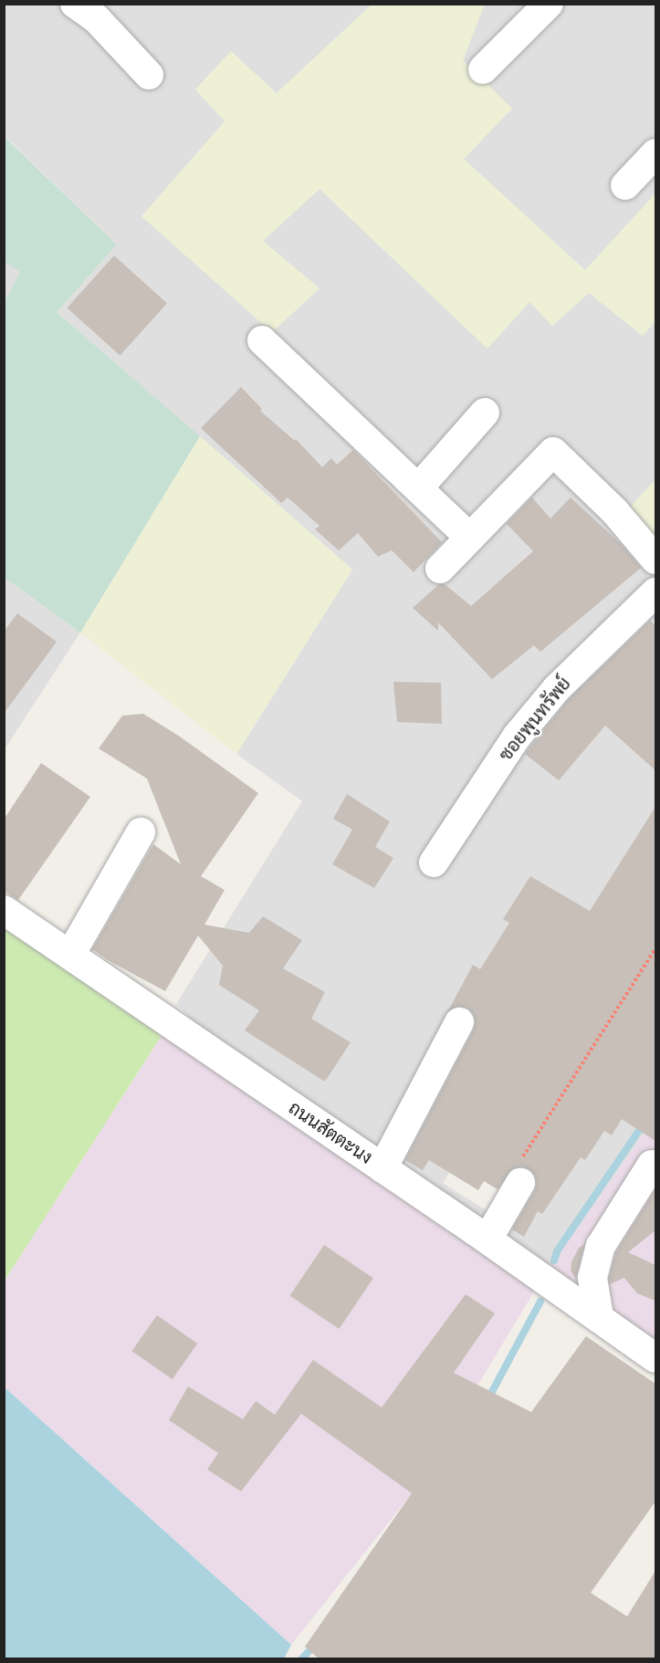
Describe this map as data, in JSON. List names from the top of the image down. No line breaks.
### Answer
{"streets":{"street":["ซอยพูนทรัพย์","ถนนสัตตะนง"]}}
